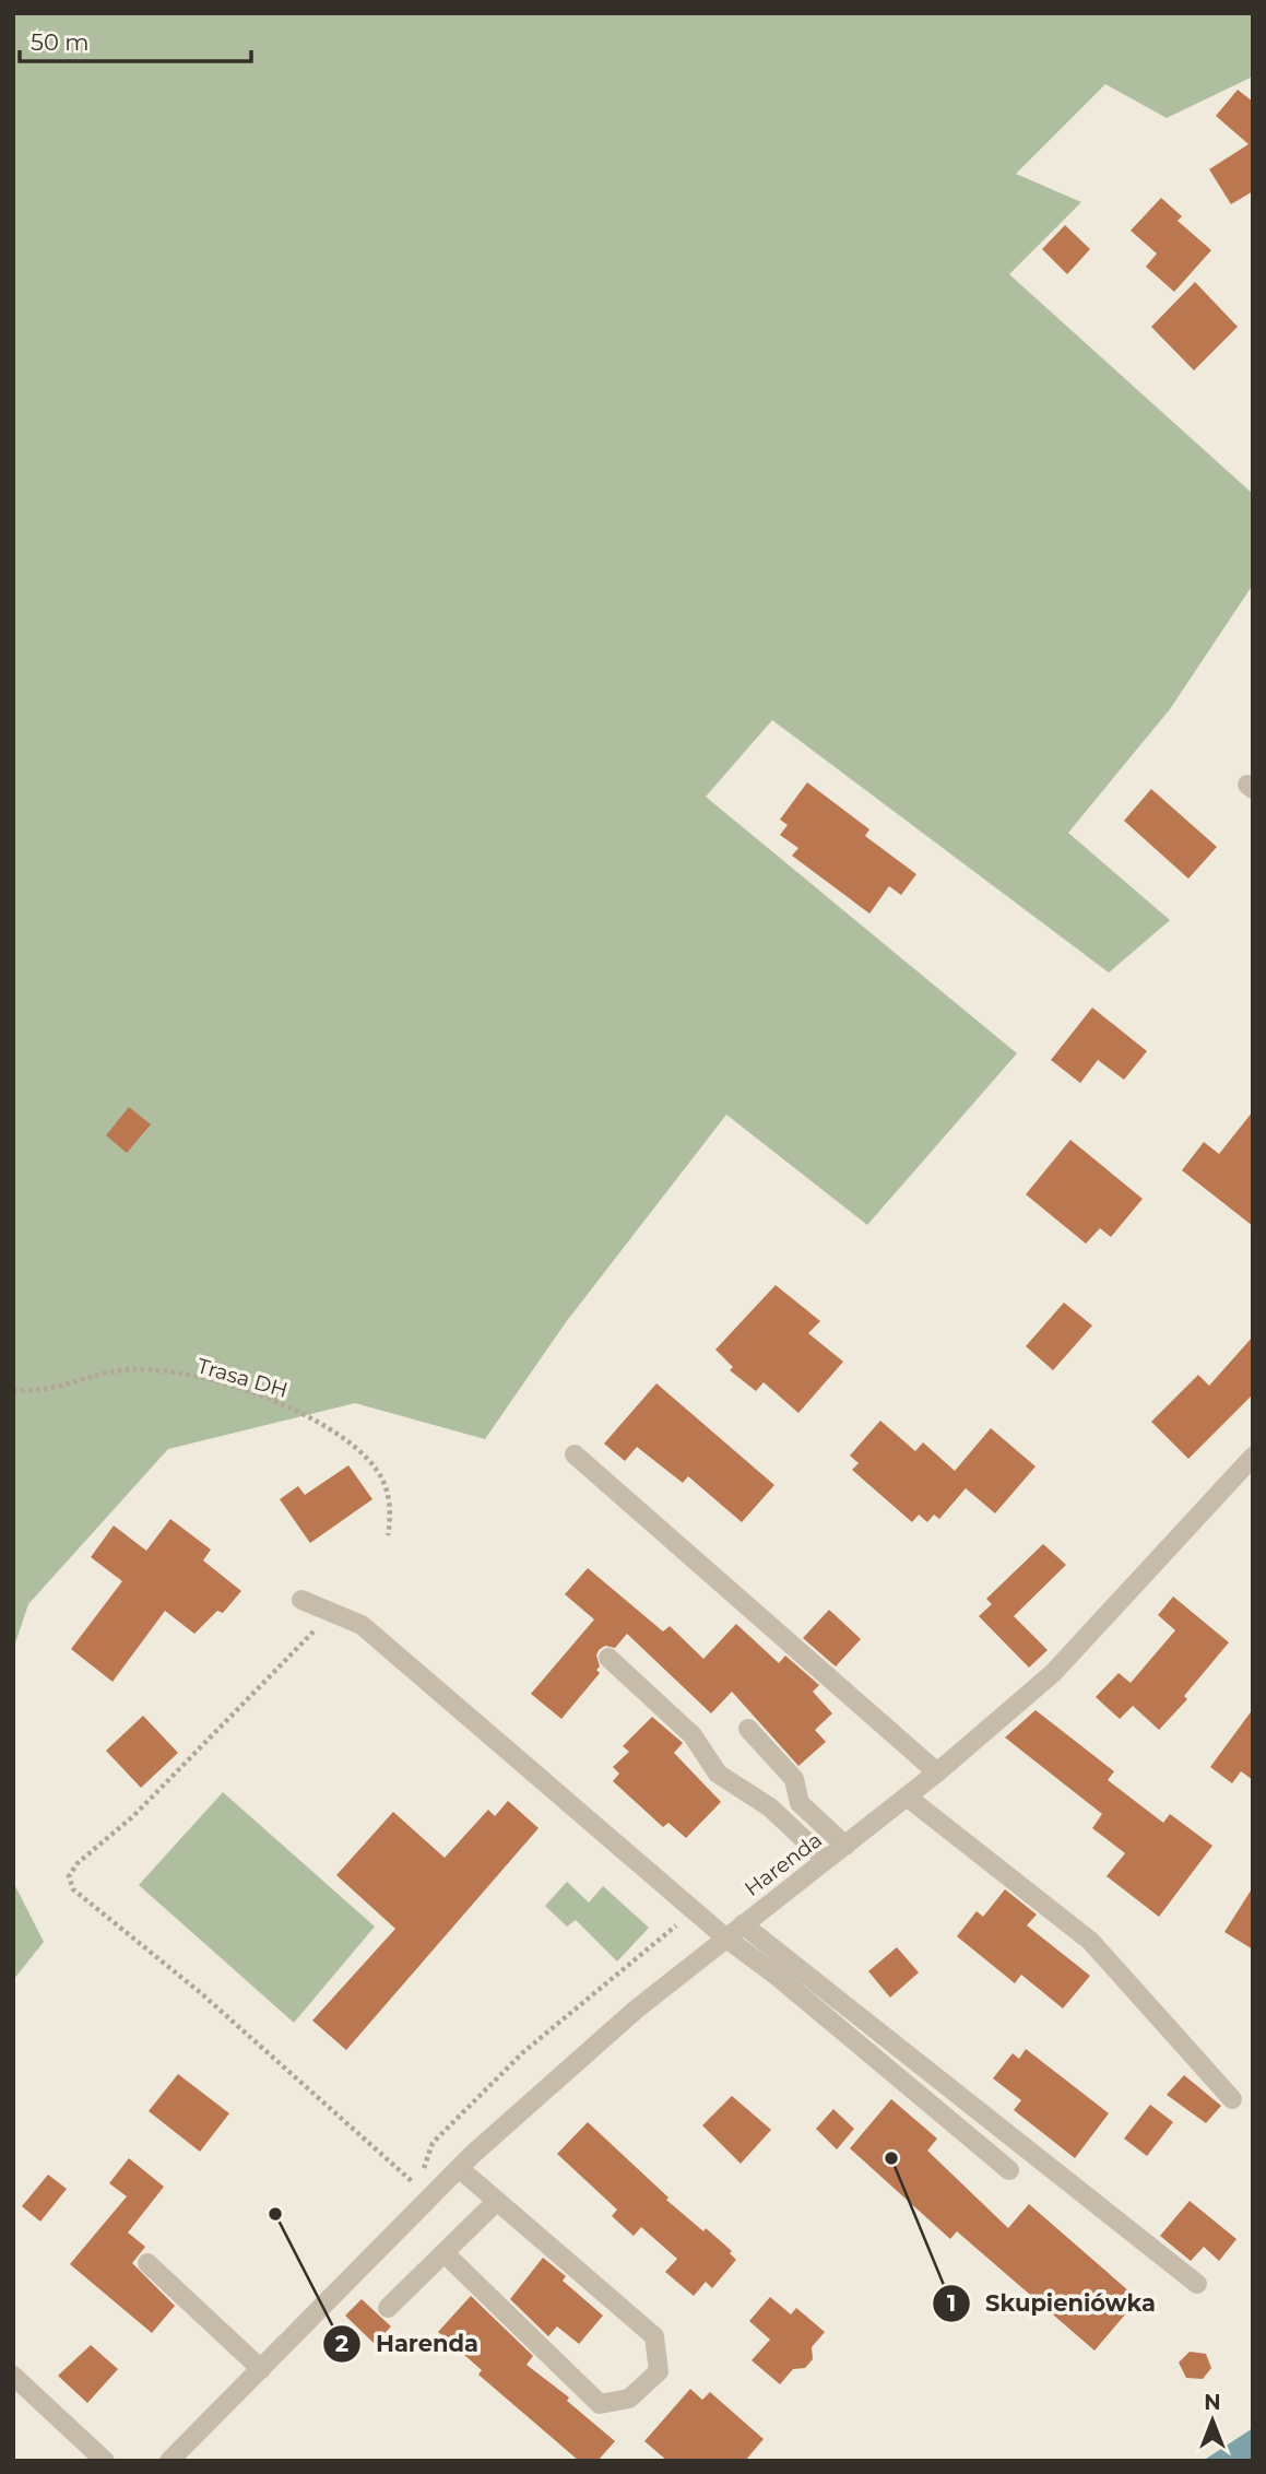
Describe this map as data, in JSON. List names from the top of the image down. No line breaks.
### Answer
{"streets":{"street":["Harenda"],"path":["Trasa DH"]},"places":["Skupieniówka","Harenda"],"scale_bar":"50 m","north":"top"}
